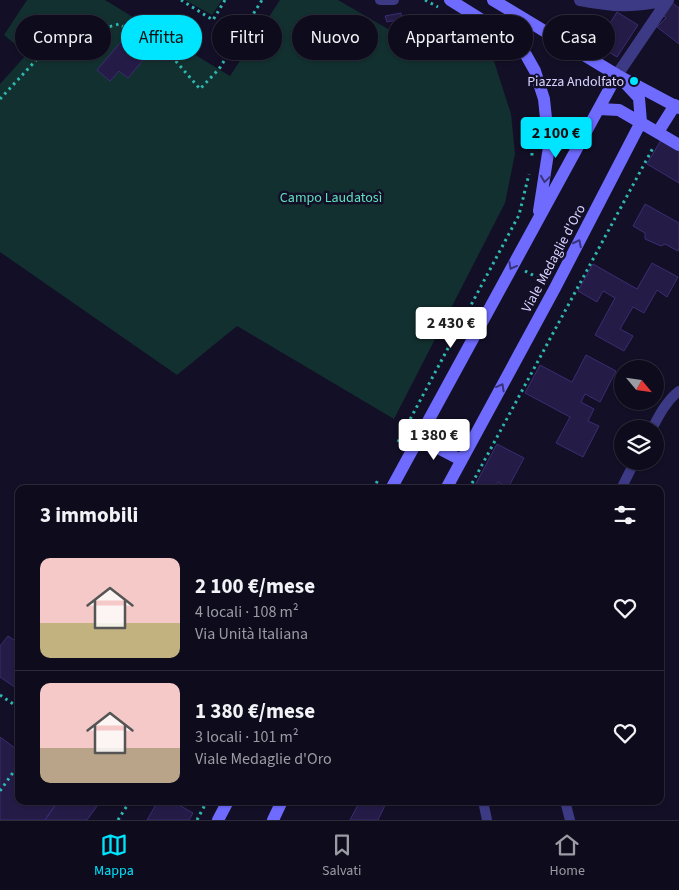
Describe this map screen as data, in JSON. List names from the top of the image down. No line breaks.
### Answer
{"streets":{"main road":["Viale Medaglie d'Oro"]},"parks":["Campo Laudatosì"],"places":["Piazza Andolfato"],"north":"bottom right","page":{"chip":["Compra","Affitta","Filtri","Nuovo","Appartamento","Casa"],"price":["2 100 €","2 430 €","1 380 €"],"heading":"3 immobili","list":[{"name":"2 100 €/mese","note":"4 locali · 108 m² · Via Unità Italiana"},{"name":"1 380 €/mese","note":"3 locali · 101 m² · Viale Medaglie d'Oro"}],"tabs":["Mappa","Salvati","Home"]}}
